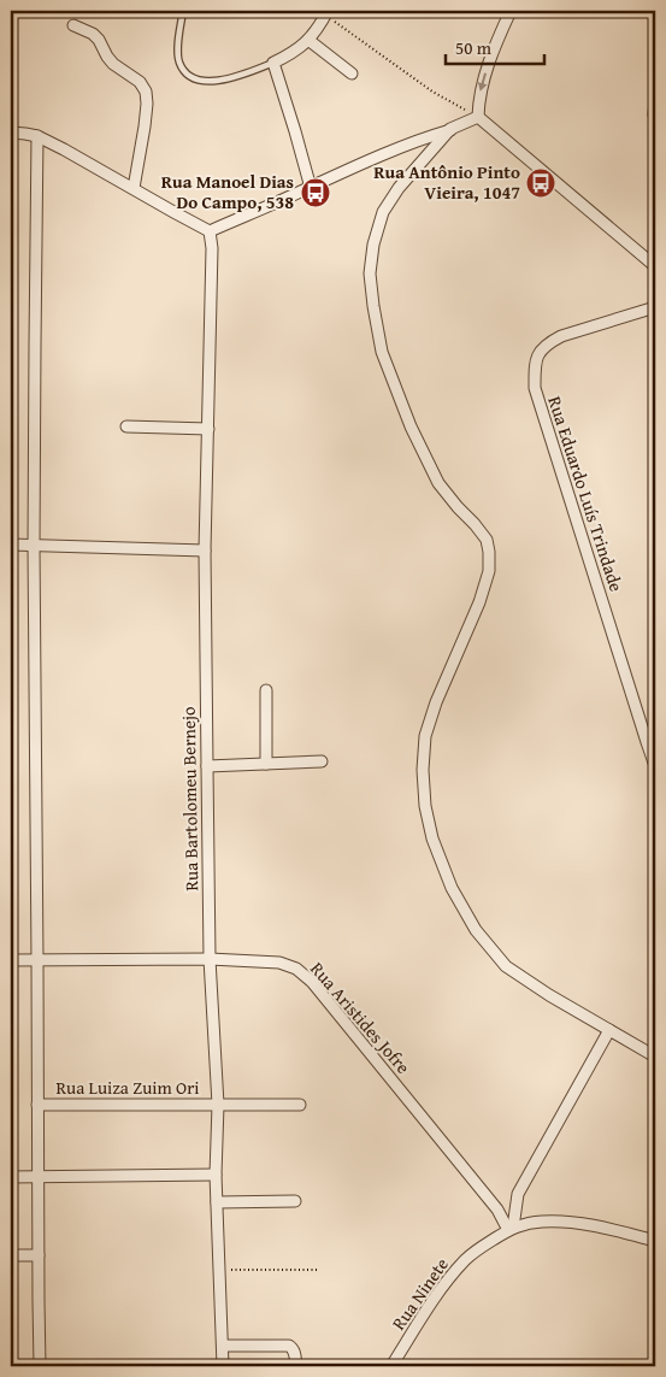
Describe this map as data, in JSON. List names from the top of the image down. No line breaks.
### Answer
{"streets":{"street":["Rua Eduardo Luís Trindade","Rua Bartolomeu Bernejo","Rua Aristides Jofre","Rua Luiza Zuim Ori","Rua Ninete"]},"crossings":[["Rua Bartolomeu Bernejo","Rua Aristides Jofre"],["Rua Bartolomeu Bernejo","Rua Luiza Zuim Ori"],["Rua Aristides Jofre","Rua Ninete"]],"places":{"bus stop":["Rua Antônio Pinto Vieira, 1047","Rua Manoel Dias Do Campo, 538"]},"scale_bar":"50 m"}
